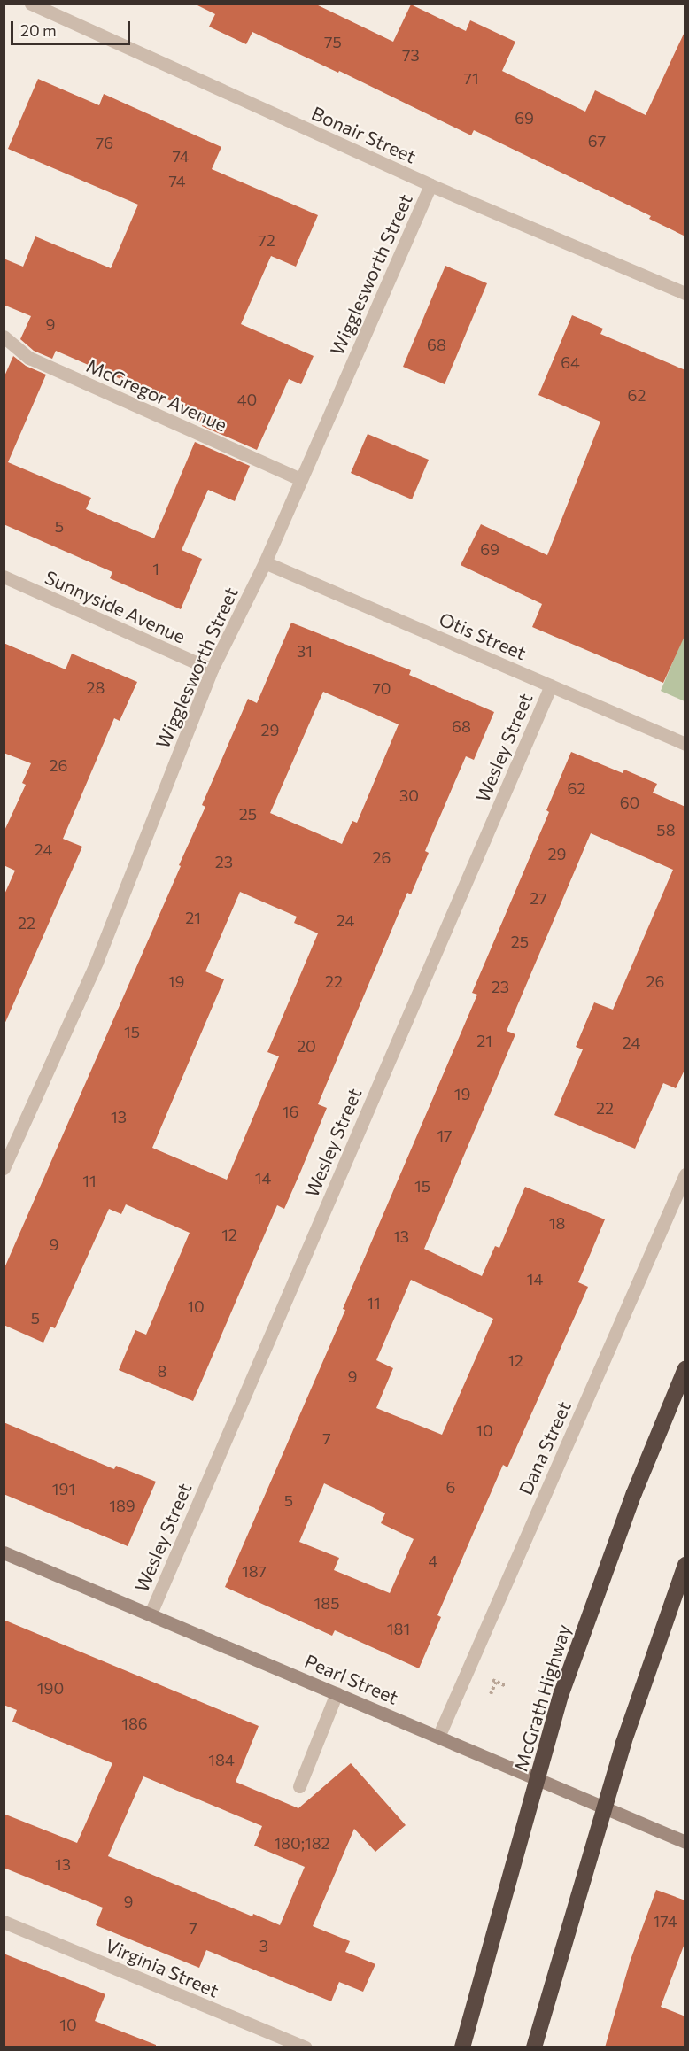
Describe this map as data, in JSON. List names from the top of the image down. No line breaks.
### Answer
{"streets":{"highway":["McGrath Highway"],"street":["Bonair Street","Wigglesworth Street","McGregor Avenue","Sunnyside Avenue","Otis Street","Wesley Street","Dana Street","Pearl Street","Virginia Street"]},"crossings":[["Bonair Street","Wigglesworth Street"],["Wigglesworth Street","McGregor Avenue"],["Wigglesworth Street","Sunnyside Avenue"],["Wigglesworth Street","Otis Street"],["Otis Street","Wesley Street"],["Wesley Street","Pearl Street"],["Dana Street","Pearl Street"],["Pearl Street","McGrath Highway"]],"house_numbers":["75","73","71","69","67","76","74","74","72","9","68","64","62","40","5","69","1","31","28","70","68","29","26","62","30","60","25","58","24","29","26","23","27","21","24","22","25","19","22","26","23","15","21","24","20","19","22","16","13","17","14","11","15","18","12","13","9","14","11","10","5","12","8","9","10","7","6","191","5","189","4","187","185","181","190","186","184","180;182","13","9","174","7","3","10"],"scale_bar":"20 m"}
